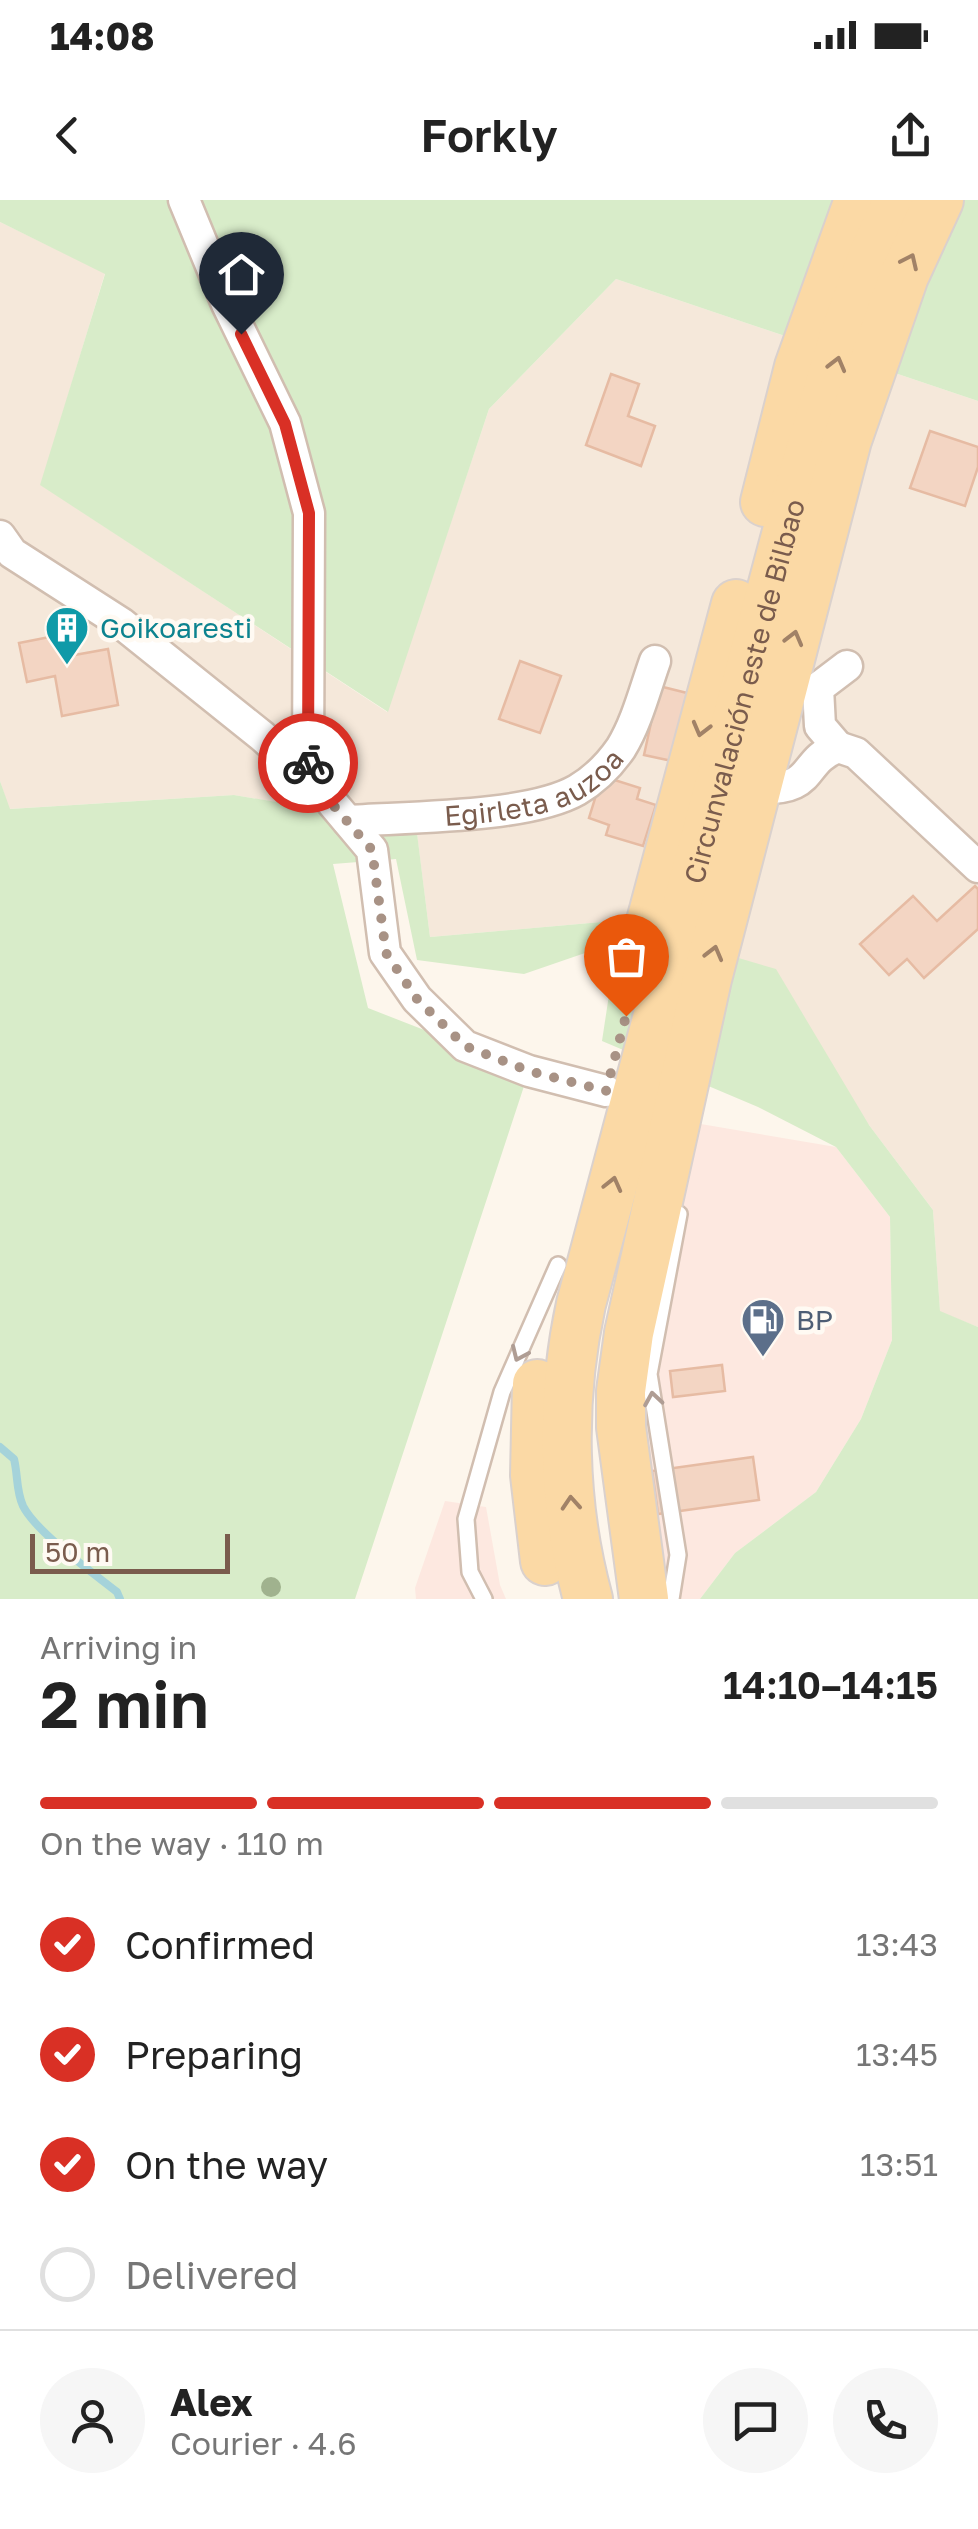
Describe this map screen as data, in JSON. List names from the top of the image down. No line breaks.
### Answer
{"streets":{"main road":["Circunvalación este de Bilbao"],"street":["Egirleta auzoa"]},"places":{"building":["Goikoaresti"],"fuel station":["BP"]},"scale_bar":"50 m","page":{"status":"14:08","header":"Forkly","scale":"50 m","heading":["2 min","Arriving in","14:10–14:15"],"panel":["Alex","Courier · 4.6"],"bar":"On the way · 110 m","list":[["Confirmed","13:43"],["Preparing","13:45"],["On the way","13:51"],"Delivered"]}}
